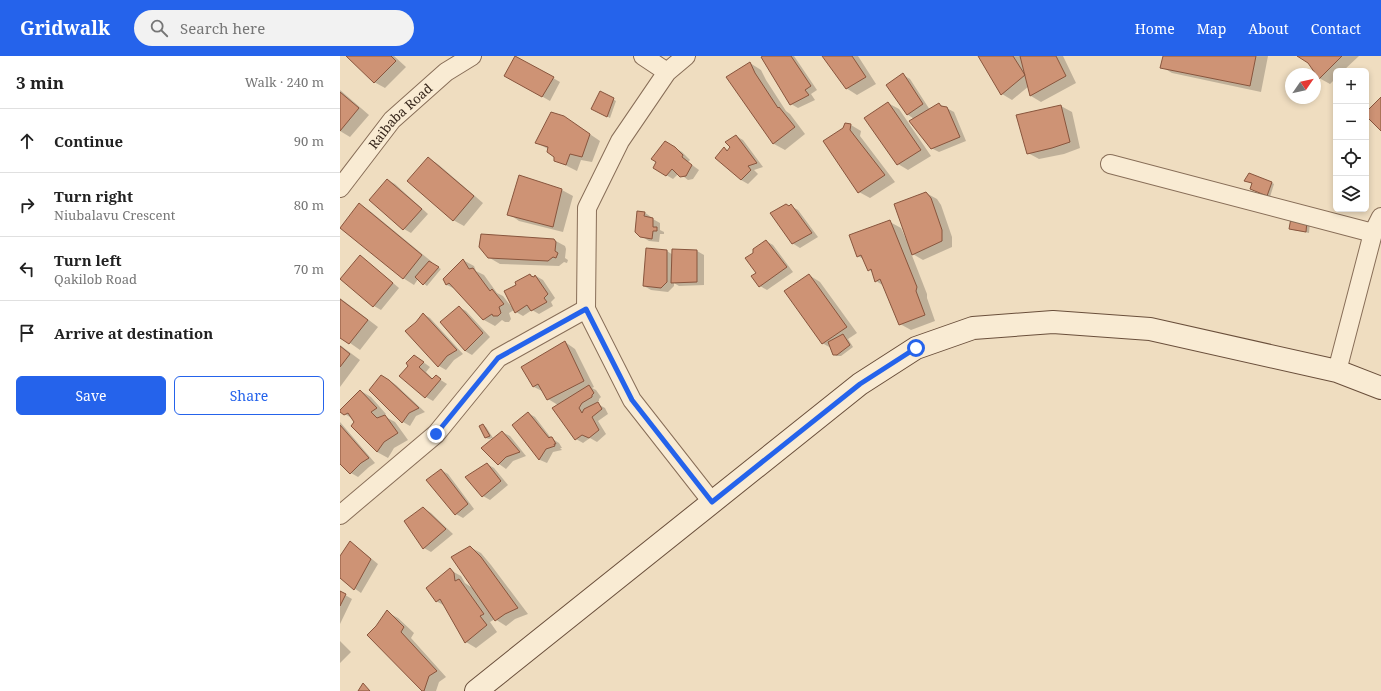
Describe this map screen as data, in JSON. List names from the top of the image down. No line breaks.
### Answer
{"streets":{"street":["Raibaba Road"]},"north":"top right","page":{"header":"Gridwalk","search":"Search here","nav":["Home","Map","About","Contact"],"heading":["3 min","Walk · 240 m"],"map_buttons":["+","−"],"list":[["Continue","90 m"],["Turn right","Niubalavu Crescent","80 m"],["Turn left","Qakilob Road","70 m"],"Arrive at destination"],"buttons":["Save","Share"]}}
